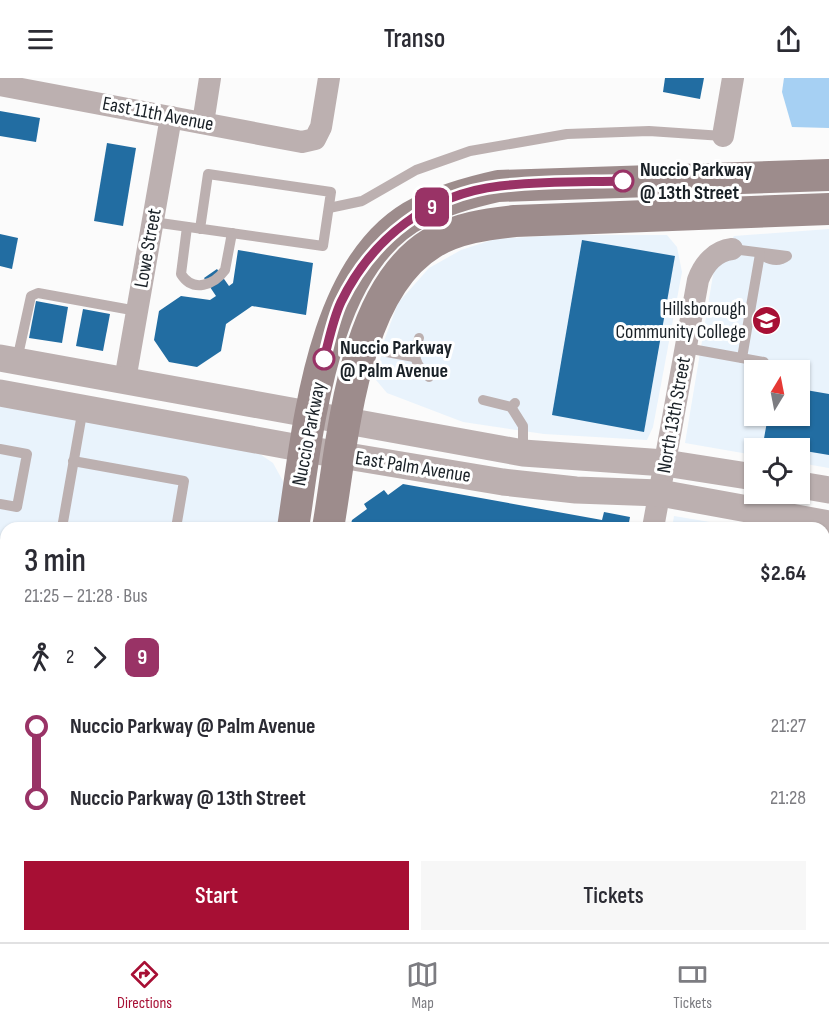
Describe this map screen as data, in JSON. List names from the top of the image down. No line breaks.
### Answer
{"streets":{"main road":["Nuccio Parkway"],"street":["East 11th Avenue","Lowe Street","North 13th Street","East Palm Avenue"]},"crossings":[["East 11th Avenue","Lowe Street"],["Lowe Street","East Palm Avenue"],["North 13th Street","East Palm Avenue"],["Nuccio Parkway","East Palm Avenue"]],"places":{"other":["Nuccio Parkway @ 13th Street","Nuccio Parkway @ Palm Avenue"],"school or university":["Hillsborough Community College"]},"lines":["bus line 9"],"north":"top","page":{"header":"Transo","on_map":"9","heading":["3 min","21:25 – 21:28 · Bus","$2.64"],"legs":["2","9"],"list":[{"name":"Nuccio Parkway @ Palm Avenue","value":"21:27"},{"name":"Nuccio Parkway @ 13th Street","value":"21:28"}],"buttons":["Start","Tickets"],"tabs":["Directions","Map","Tickets"]}}
